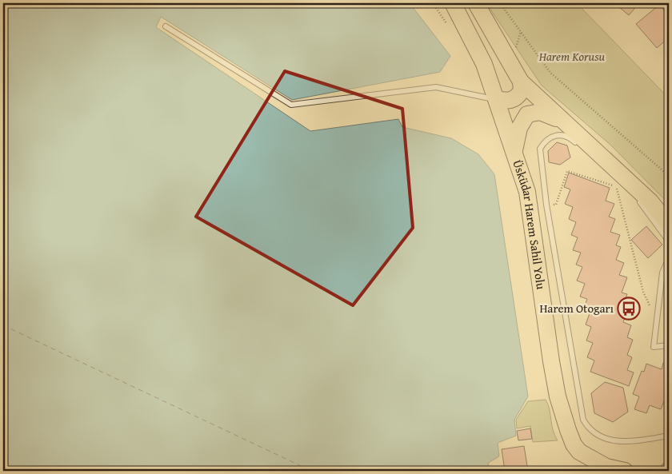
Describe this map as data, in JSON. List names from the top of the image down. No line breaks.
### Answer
{"streets":{"main road":["Üsküdar Harem Sahil Yolu"]},"parks":["Harem Korusu"],"places":{"bus stop":["Harem Otogarı"]}}
